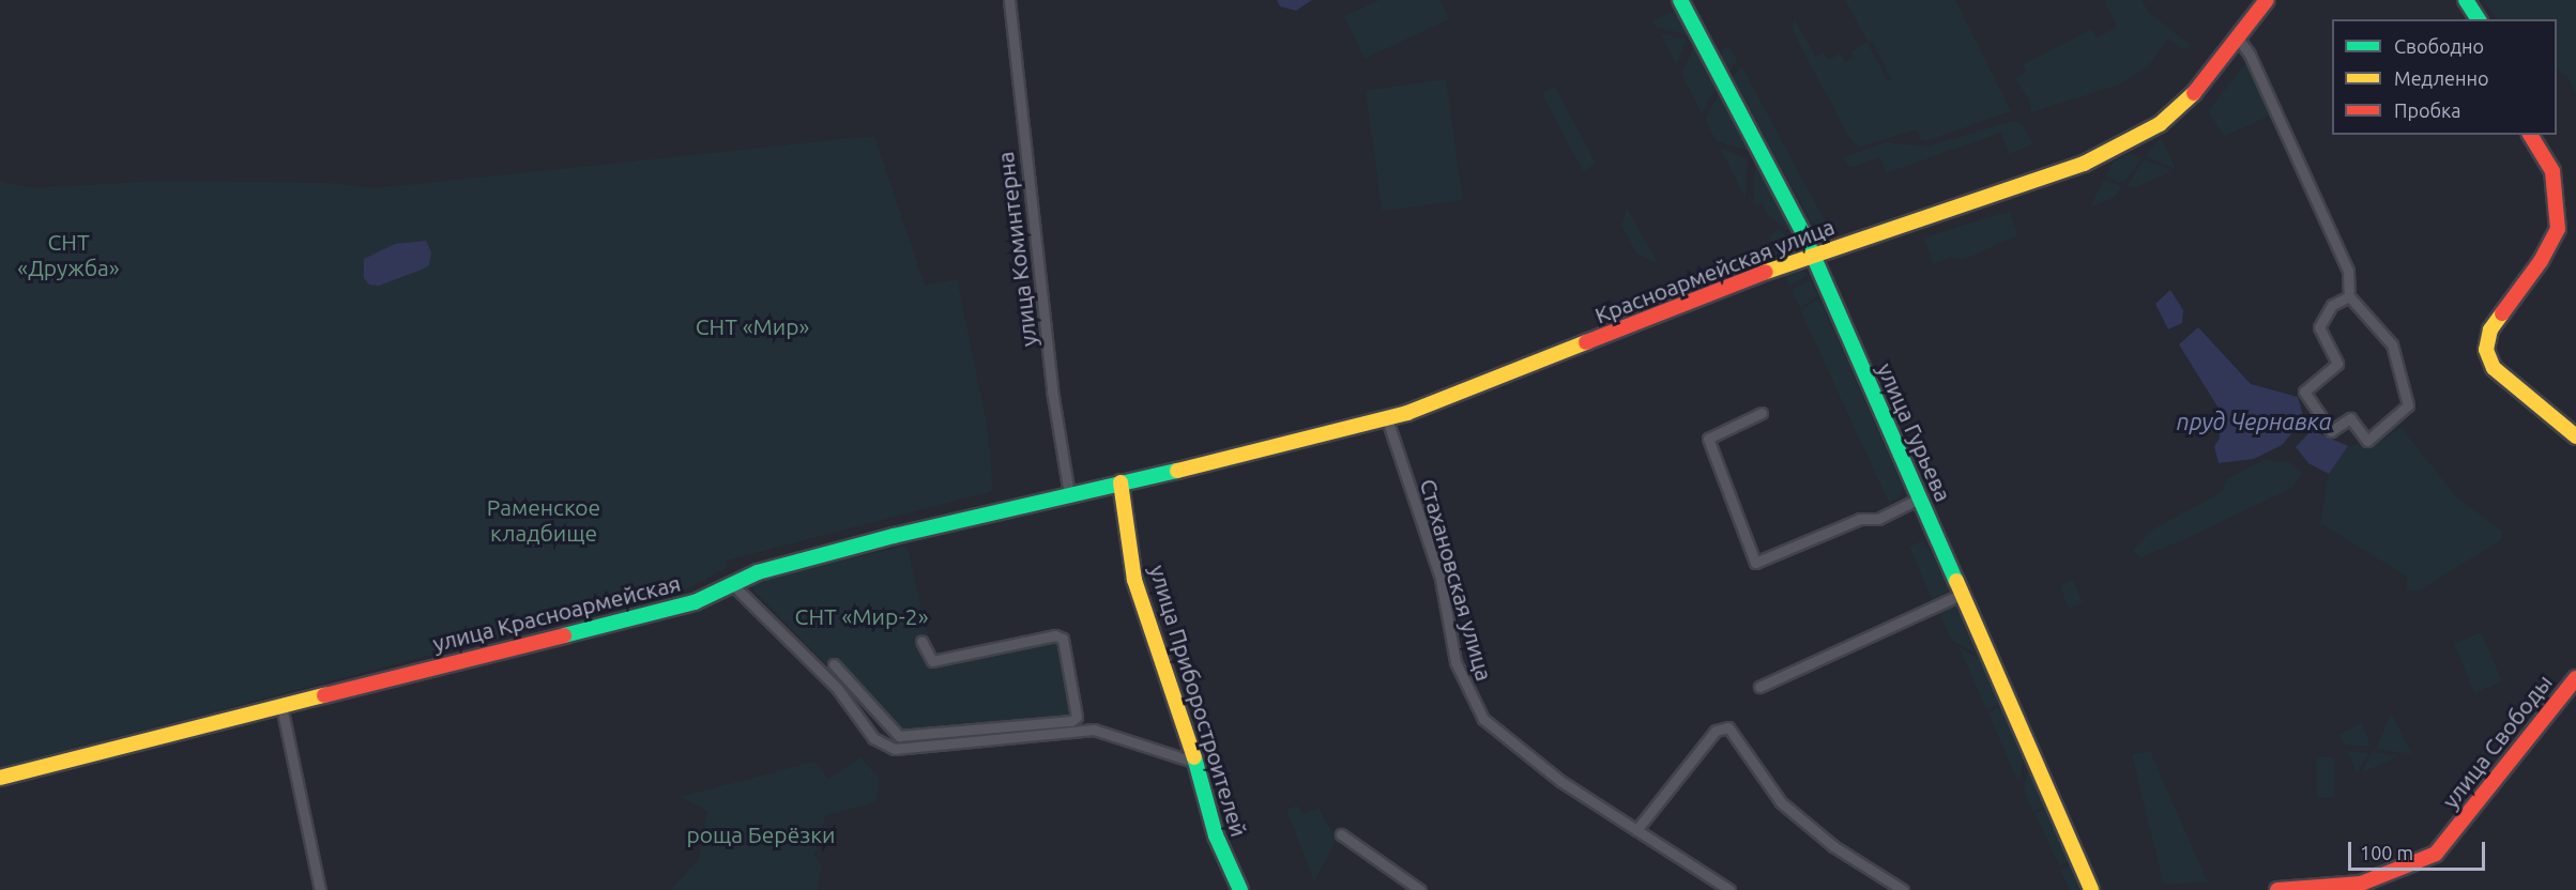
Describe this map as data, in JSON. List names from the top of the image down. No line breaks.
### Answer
{"streets":{"main road":["Красноармейская улица","улица Гурьева","улица Красноармейская","улица Приборостроителей","улица Свободы"],"street":["улица Коминтерна","Стахановская улица"]},"crossings":[["улица Коминтерна","улица Красноармейская"],["Красноармейская улица","улица Гурьева"],["Красноармейская улица","Стахановская улица"],["Красноармейская улица","улица Красноармейская"],["Красноармейская улица","улица Приборостроителей"],["улица Красноармейская","улица Приборостроителей"]],"water":["пруд Чернавка"],"parks":["СНТ «Дружба»","СНТ «Мир»","Раменское кладбище","СНТ «Мир-2»","роща Берёзки"],"legend":["Свободно","Медленно","Пробка"],"scale_bar":"100 m"}
